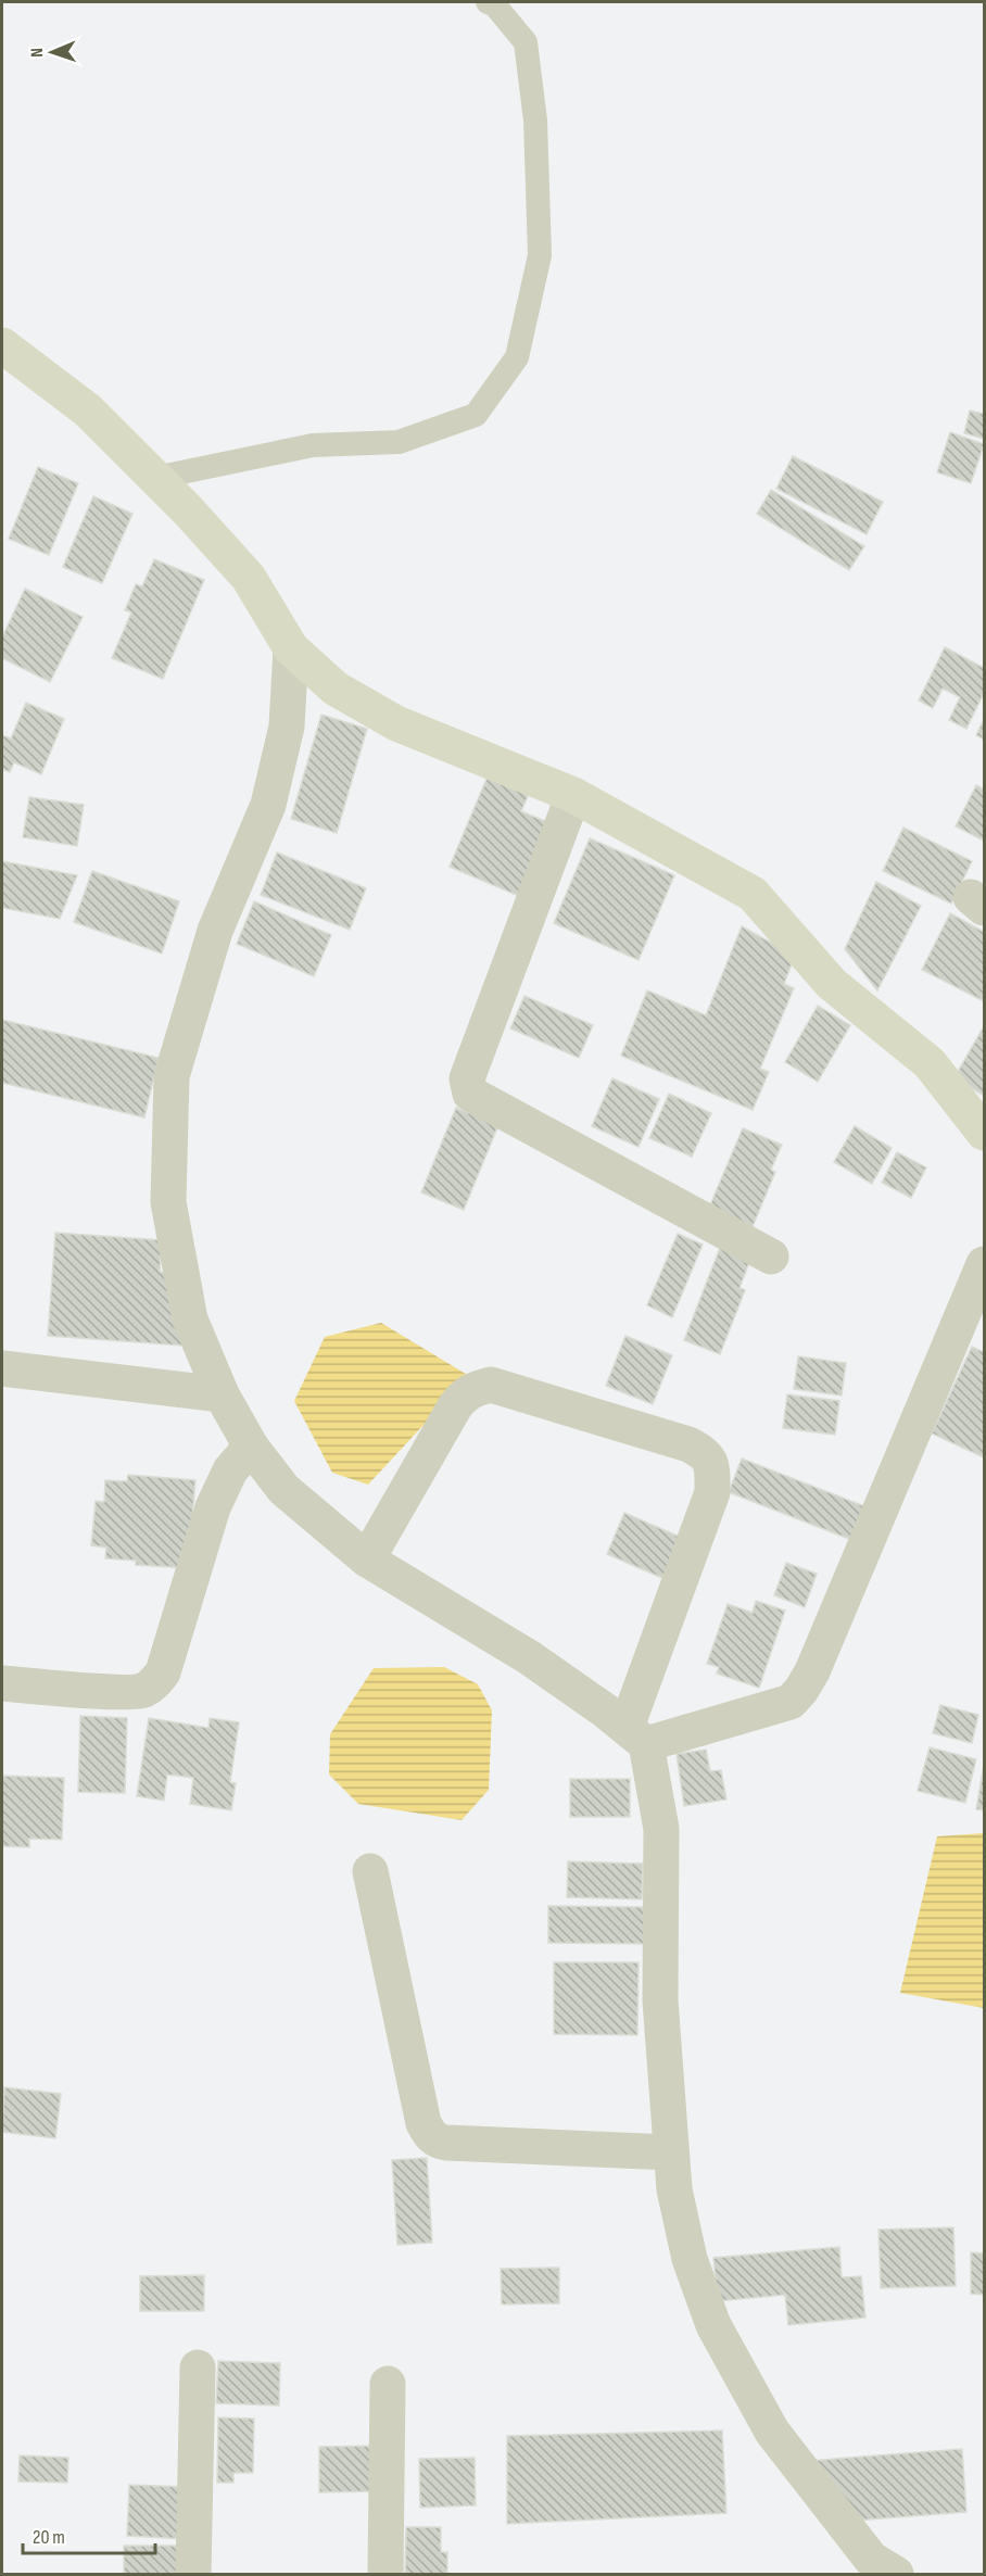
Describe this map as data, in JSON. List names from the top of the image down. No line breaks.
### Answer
{"scale_bar":"20 m","north":"left"}
